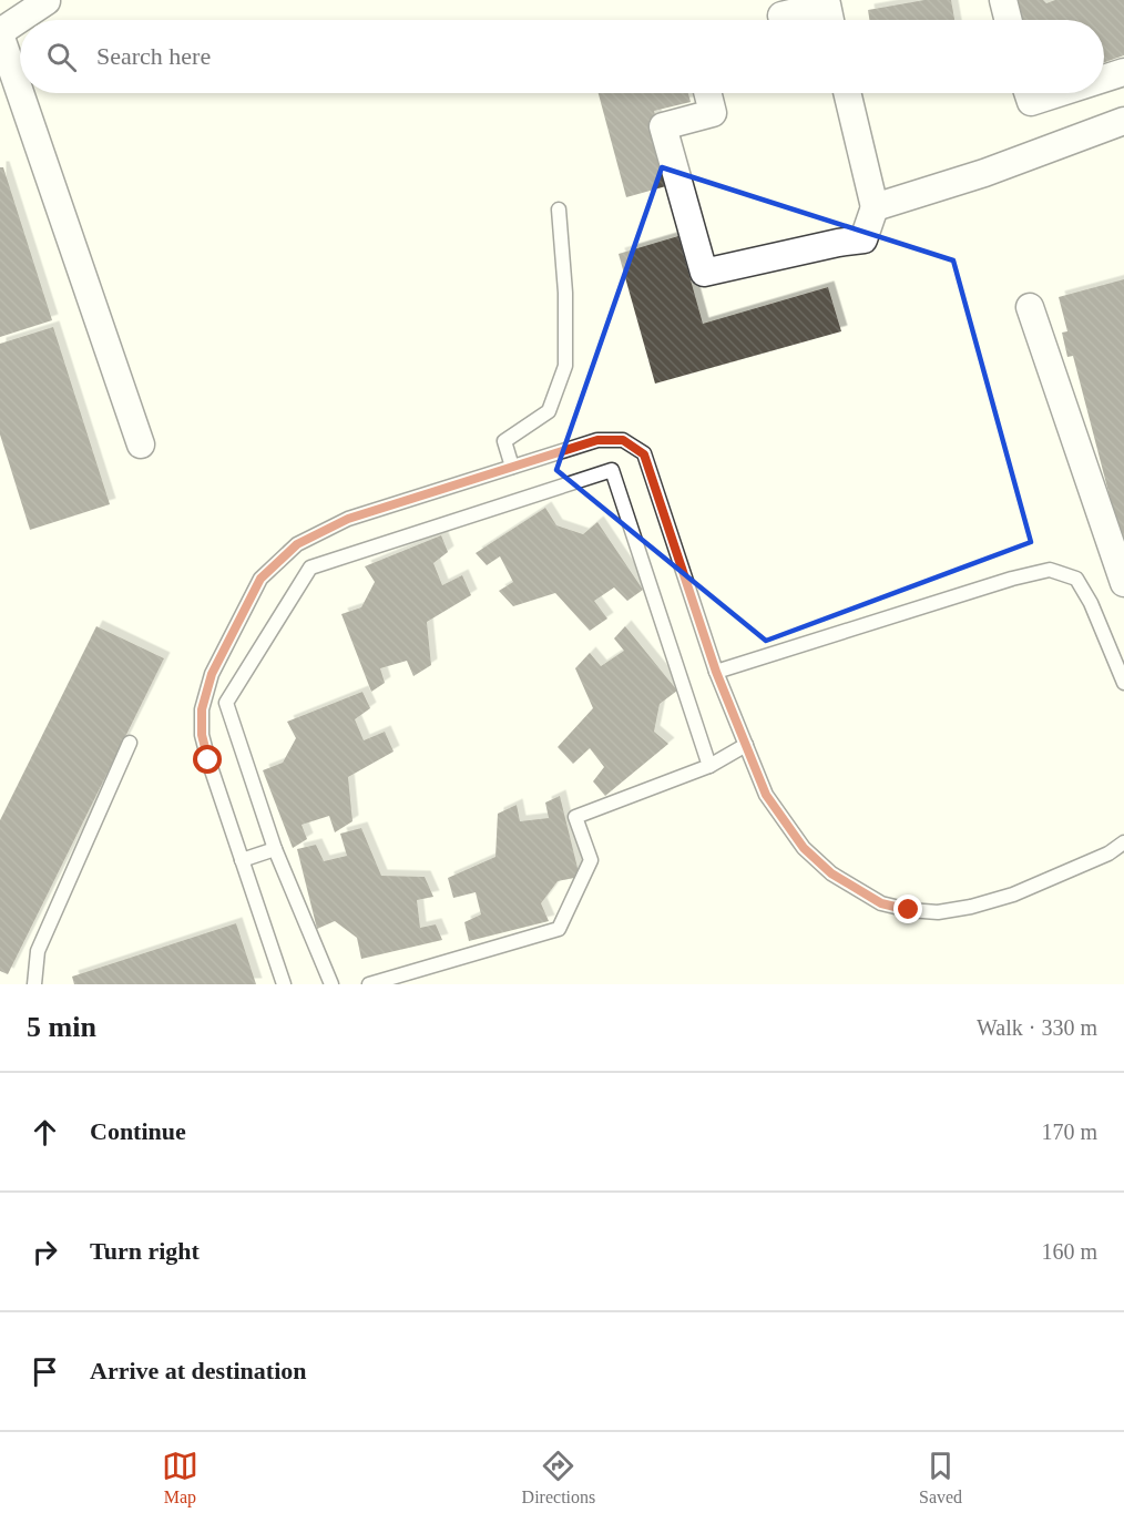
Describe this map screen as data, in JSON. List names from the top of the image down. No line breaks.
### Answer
{"page":{"search":"Search here","heading":["5 min","Walk · 330 m"],"list":[["Continue","170 m"],["Turn right","160 m"],"Arrive at destination"],"nav":["Map","Directions","Saved"]}}
